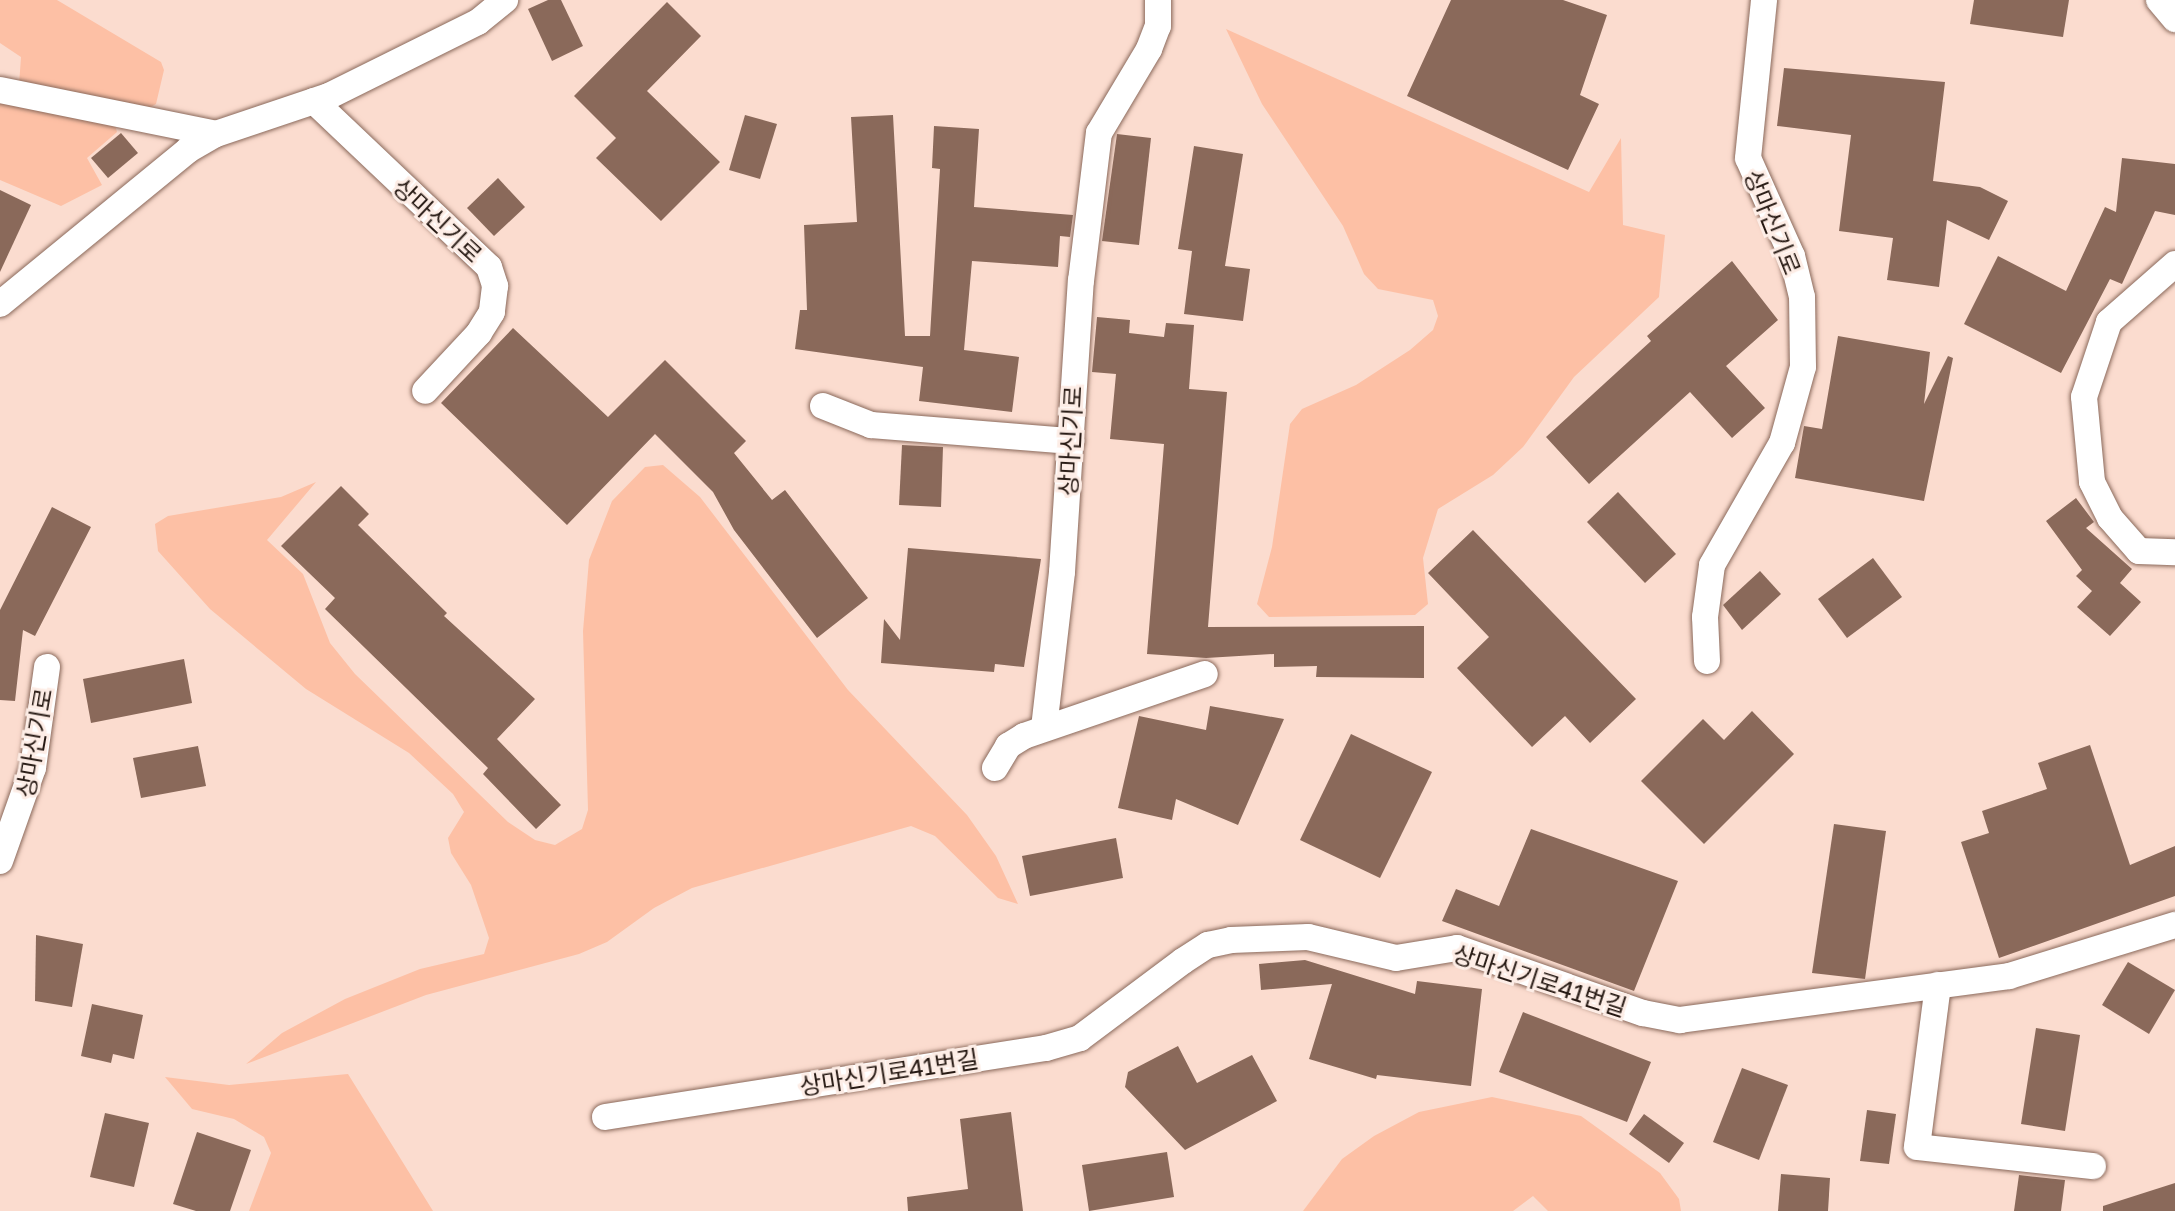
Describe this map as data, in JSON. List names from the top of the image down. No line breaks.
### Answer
{"streets":{"street":["상마신기로","상마신기로41번길"]}}
